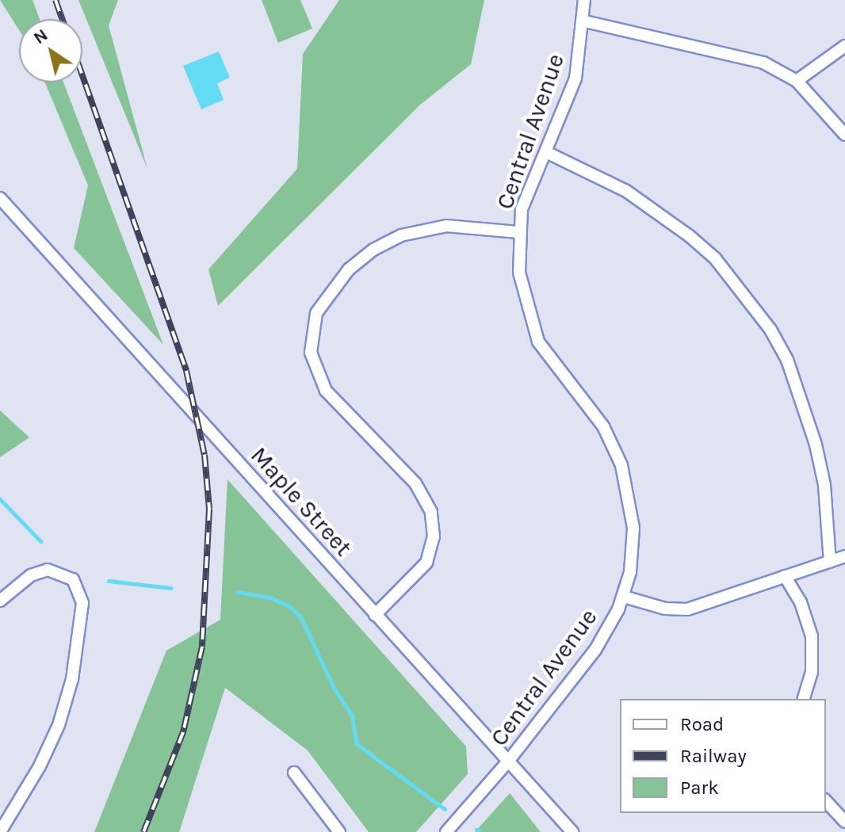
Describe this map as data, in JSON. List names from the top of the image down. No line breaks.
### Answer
{"streets":{"street":["Central Avenue","Maple Street"]},"crossings":[["Central Avenue","Maple Street"]],"legend":["Road","Railway","Park"],"north":"top left"}
